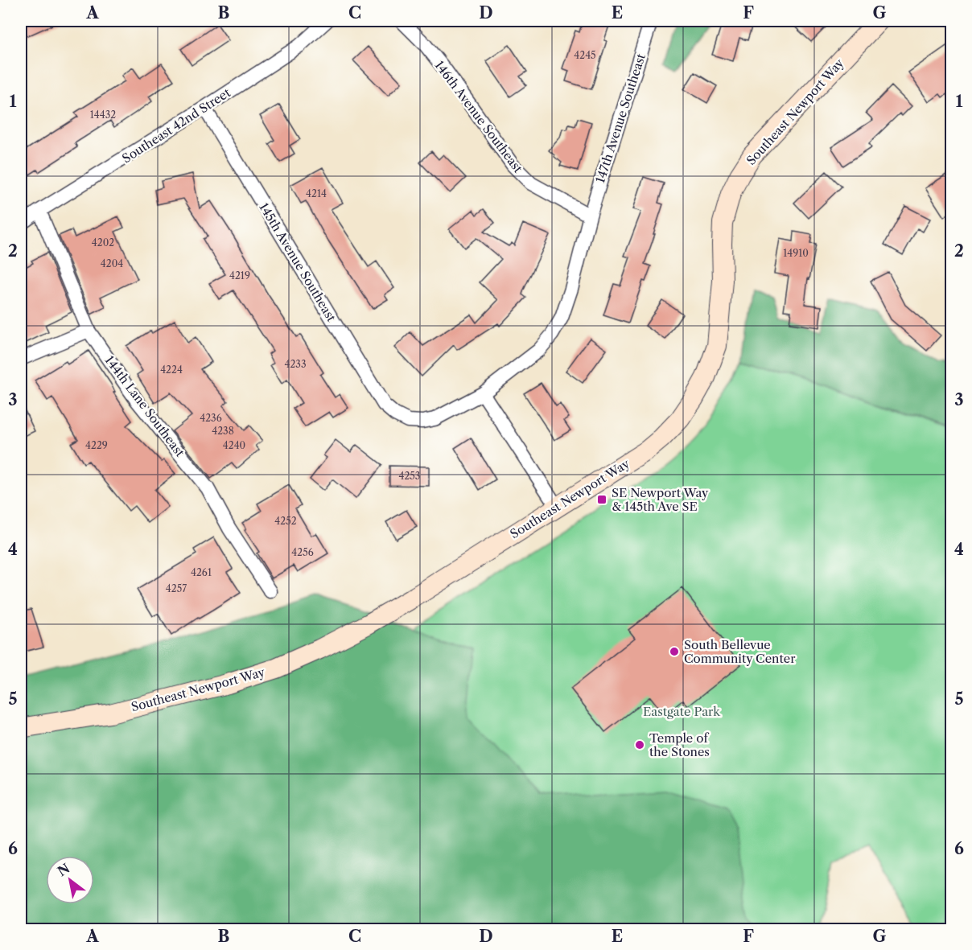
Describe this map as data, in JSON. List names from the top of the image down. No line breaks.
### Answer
{"streets":{"main road":["Southeast Newport Way"],"street":["146th Avenue Southeast","147th Avenue Southeast","Southeast 42nd Street","145th Avenue Southeast","144th Lane Southeast"]},"crossings":[["146th Avenue Southeast","147th Avenue Southeast"],["147th Avenue Southeast","145th Avenue Southeast"],["Southeast 42nd Street","145th Avenue Southeast"],["Southeast 42nd Street","144th Lane Southeast"]],"parks":["Eastgate Park"],"places":{"transit":["SE Newport Way & 145th Ave SE"],"other":["South Bellevue Community Center","Temple of the Stones"]},"house_numbers":["4245","14432","4214","4202","14910","4204","4219","4233","4224","4236","4238","4229","4240","4253","4252","4256","4261","4257"],"north":"top left","grid":{"columns":["A","B","C","D","E","F","G"],"rows":["1","2","3","4","5","6"]}}
